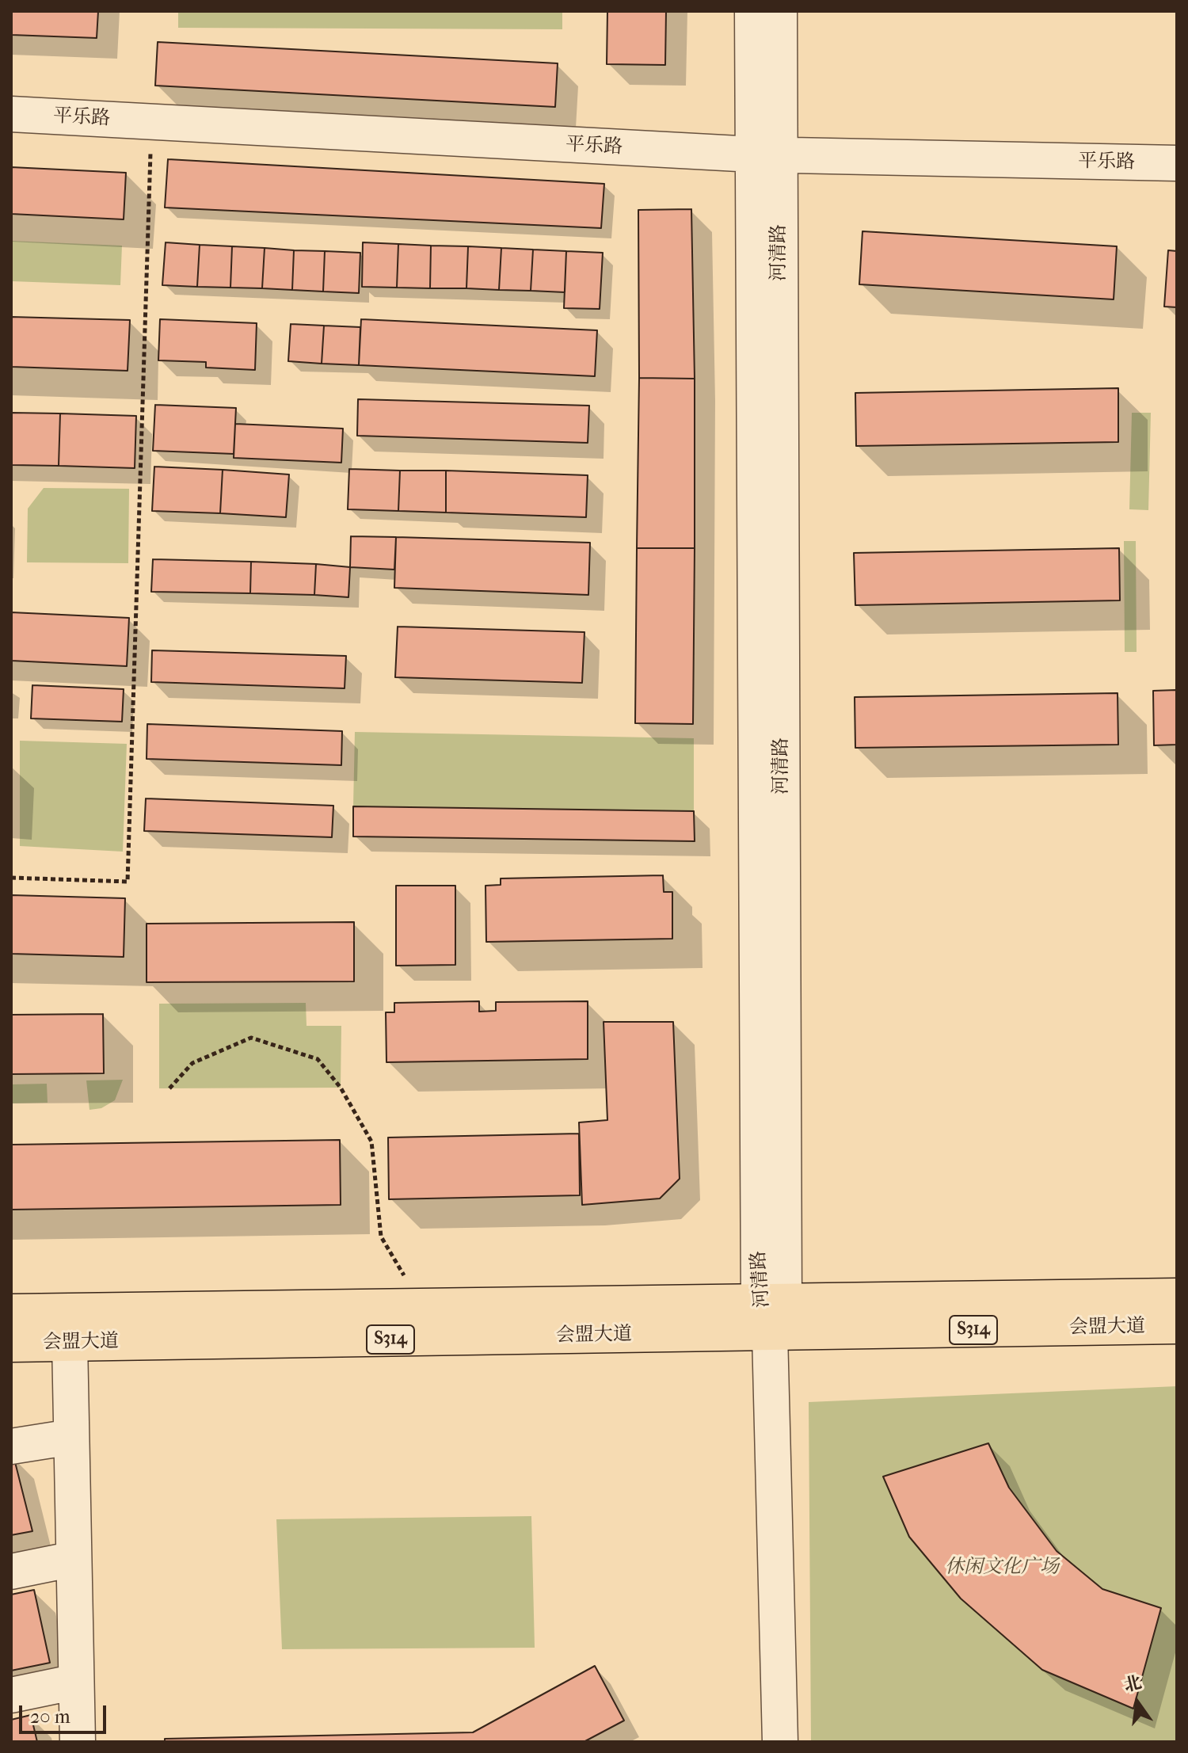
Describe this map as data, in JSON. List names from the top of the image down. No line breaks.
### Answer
{"streets":{"main road":["会盟大道","S314"],"street":["平乐路","河清路"]},"crossings":[["平乐路","河清路"],["河清路","会盟大道"]],"parks":["休闲文化广场"],"scale_bar":"20 m","north":"top"}
